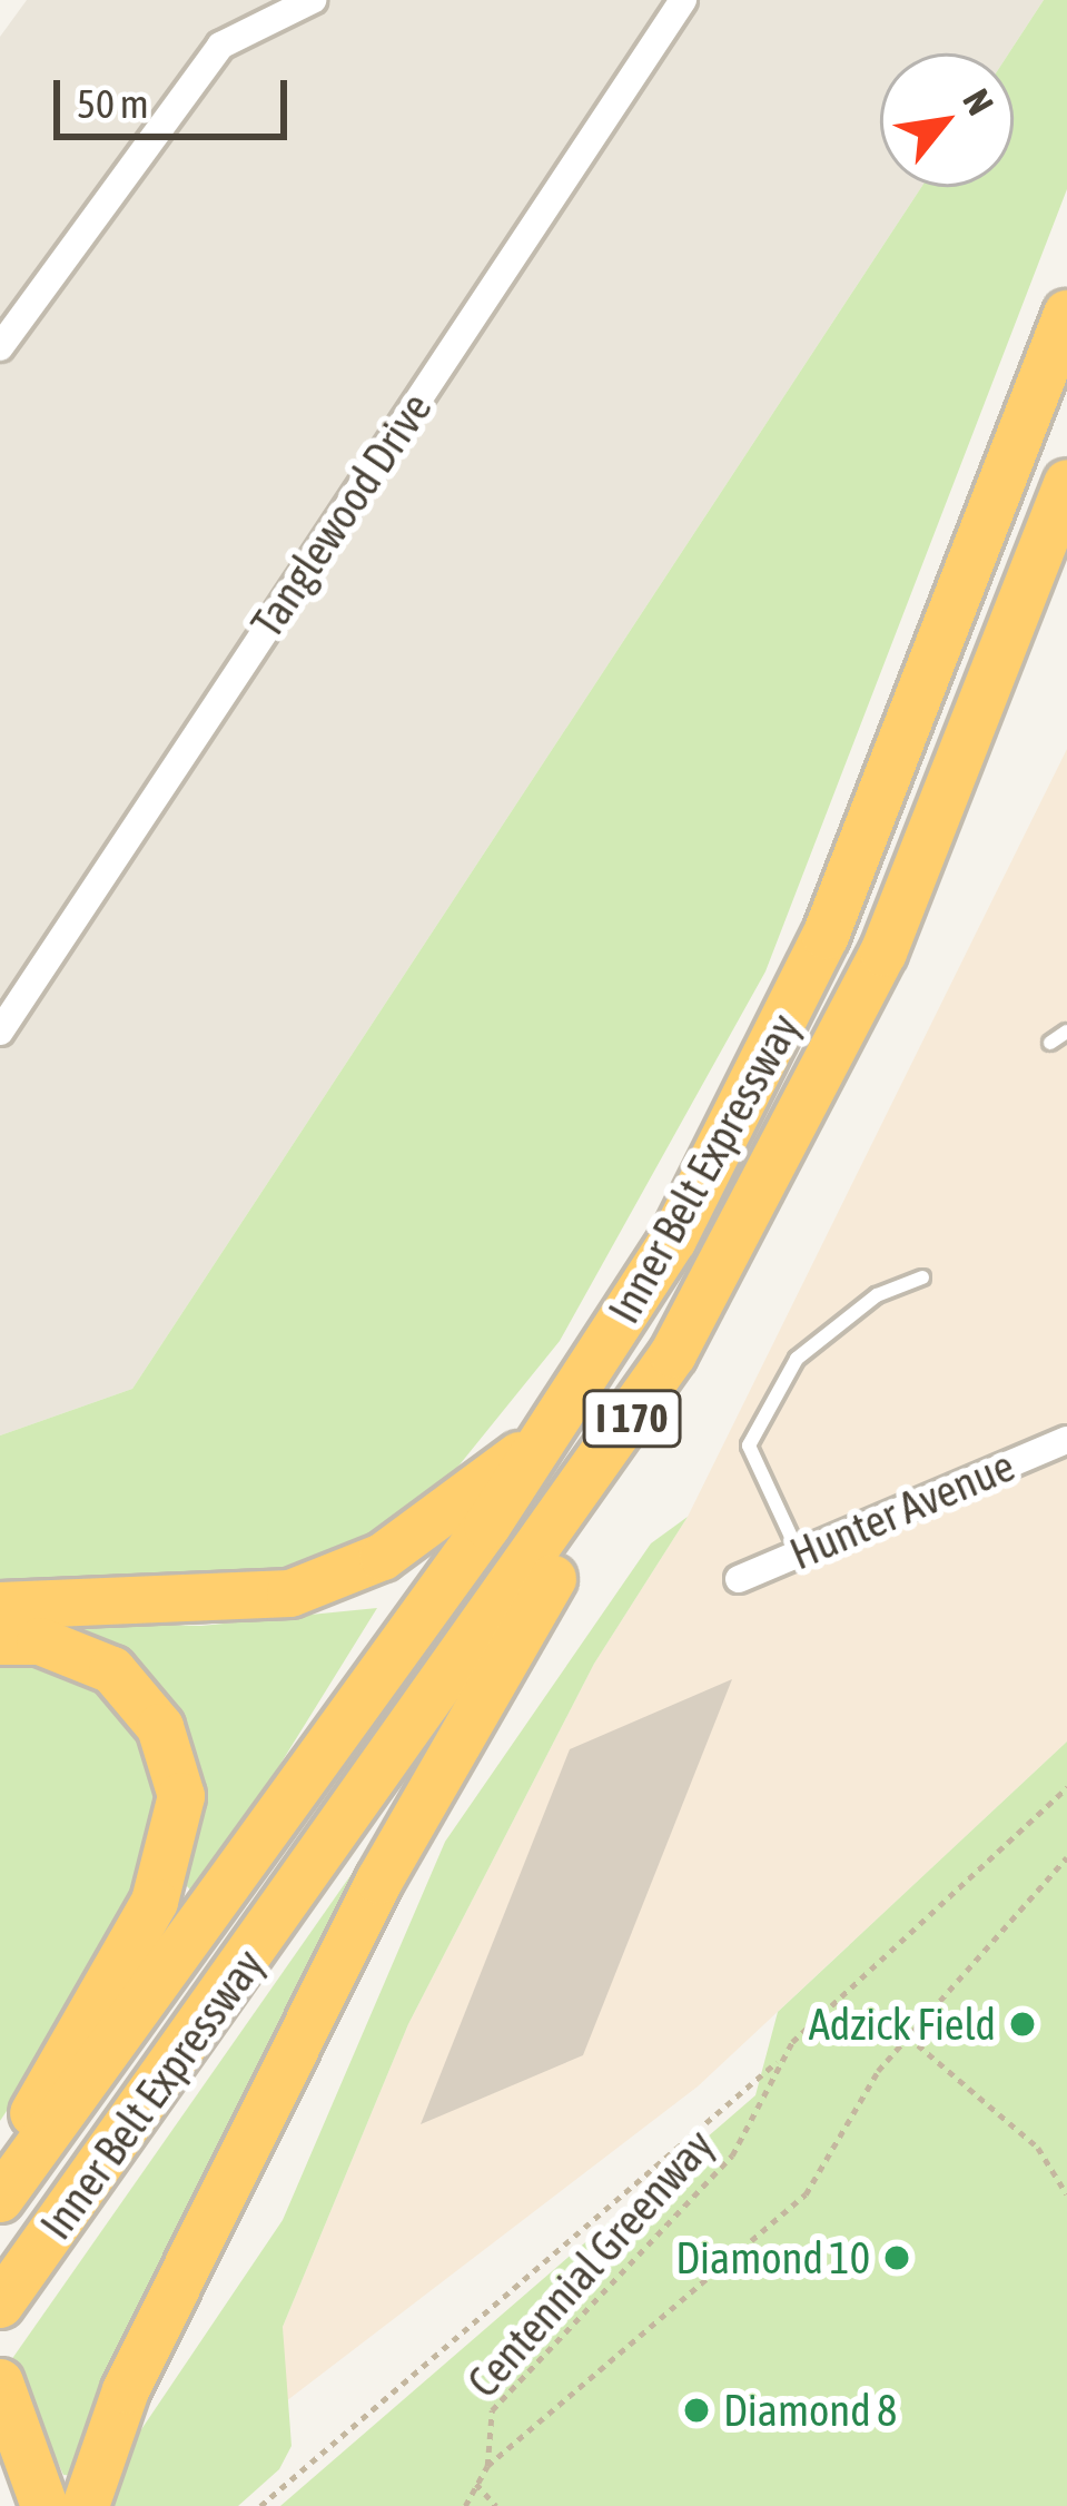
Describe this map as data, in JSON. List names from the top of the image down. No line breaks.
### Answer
{"streets":{"highway":["Inner Belt Expressway","I 170"],"street":["Tanglewood Drive","Hunter Avenue"],"path":["Centennial Greenway"]},"places":["Adzick Field","Diamond 10","Diamond 8"],"scale_bar":"50 m","north":"top right"}
